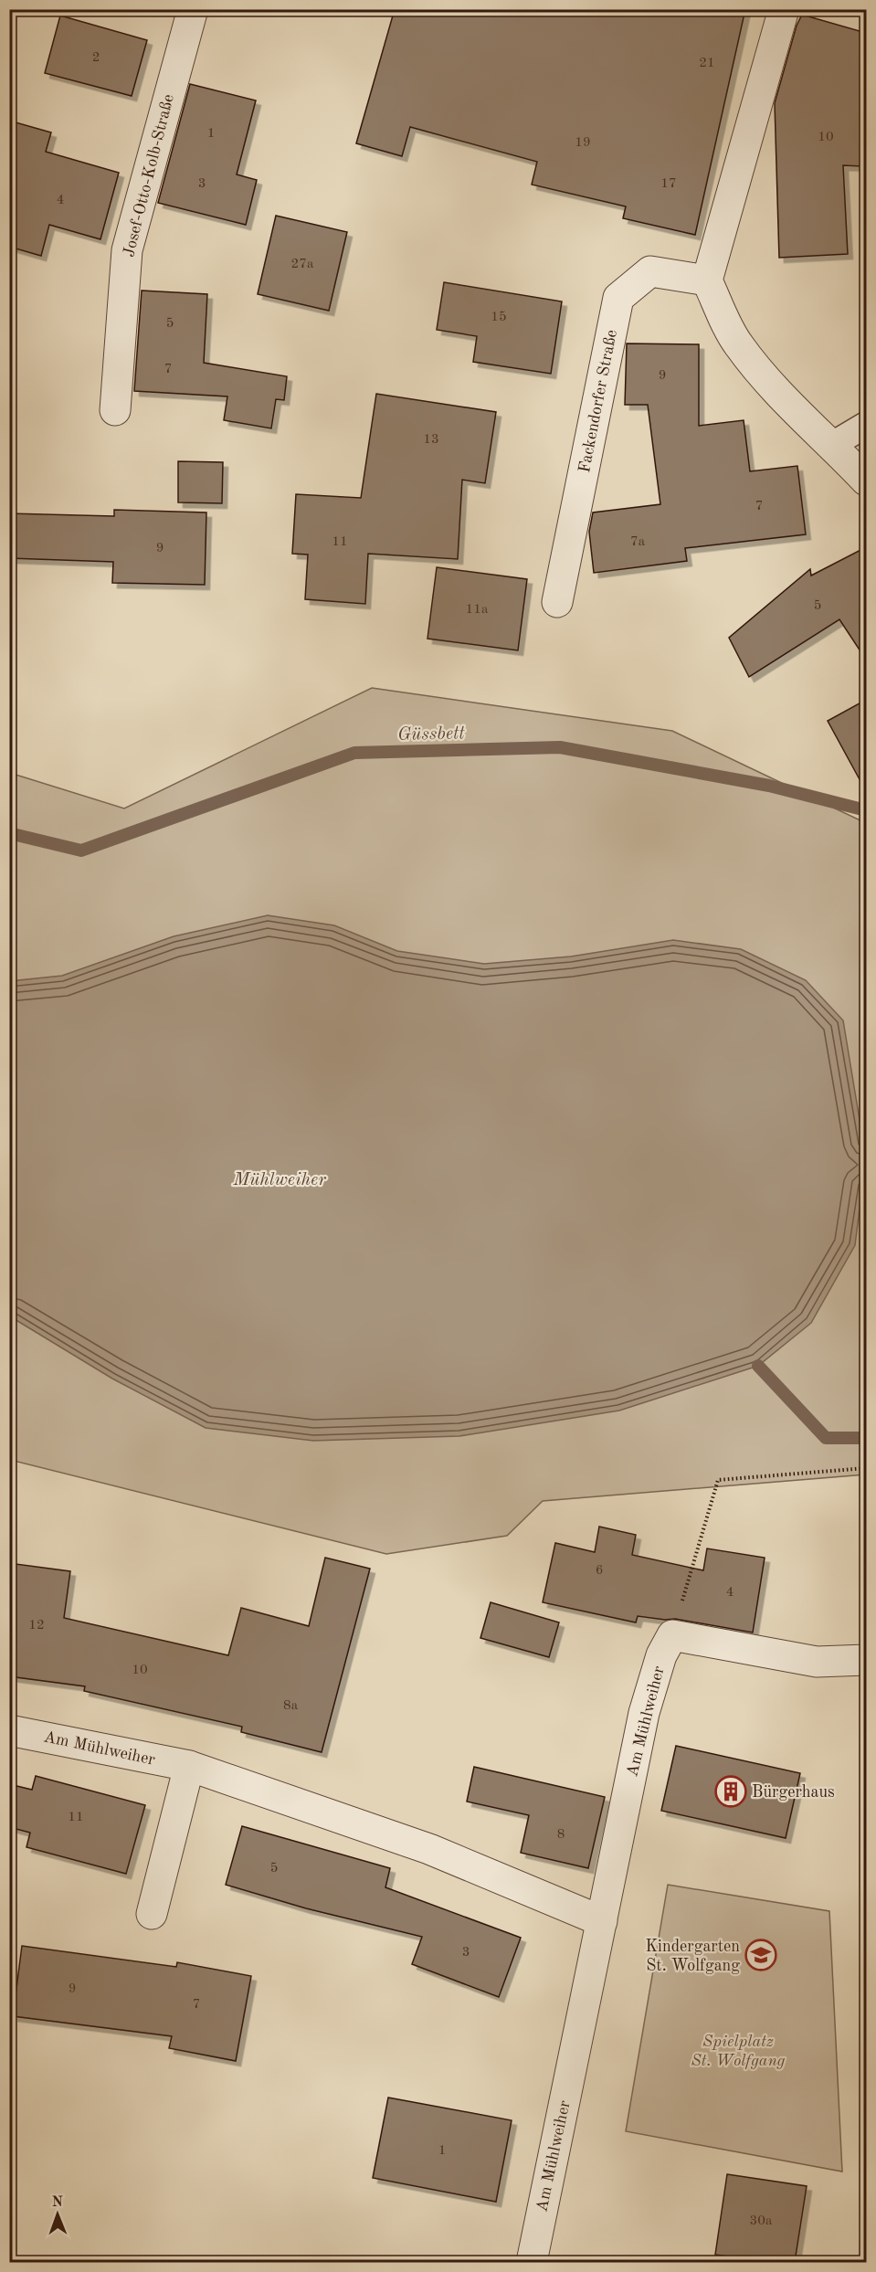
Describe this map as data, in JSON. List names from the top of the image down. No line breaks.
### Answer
{"streets":{"street":["Josef-Otto-Kolb-Straße","Fackendorfer Straße","Am Mühlweiher"]},"water":["Güssbett","Mühlweiher"],"parks":["Spielplatz St. Wolfgang"],"places":{"building":["Bürgerhaus"],"school or university":["Kindergarten St. Wolfgang"]},"house_numbers":["2","21","1","10","19","3","17","4","27a","15","5","7","9","13","7","11","7a","9","5","11a","6","4","12","10","8a","11","8","5","3","9","7","1","30a"],"north":"top"}
